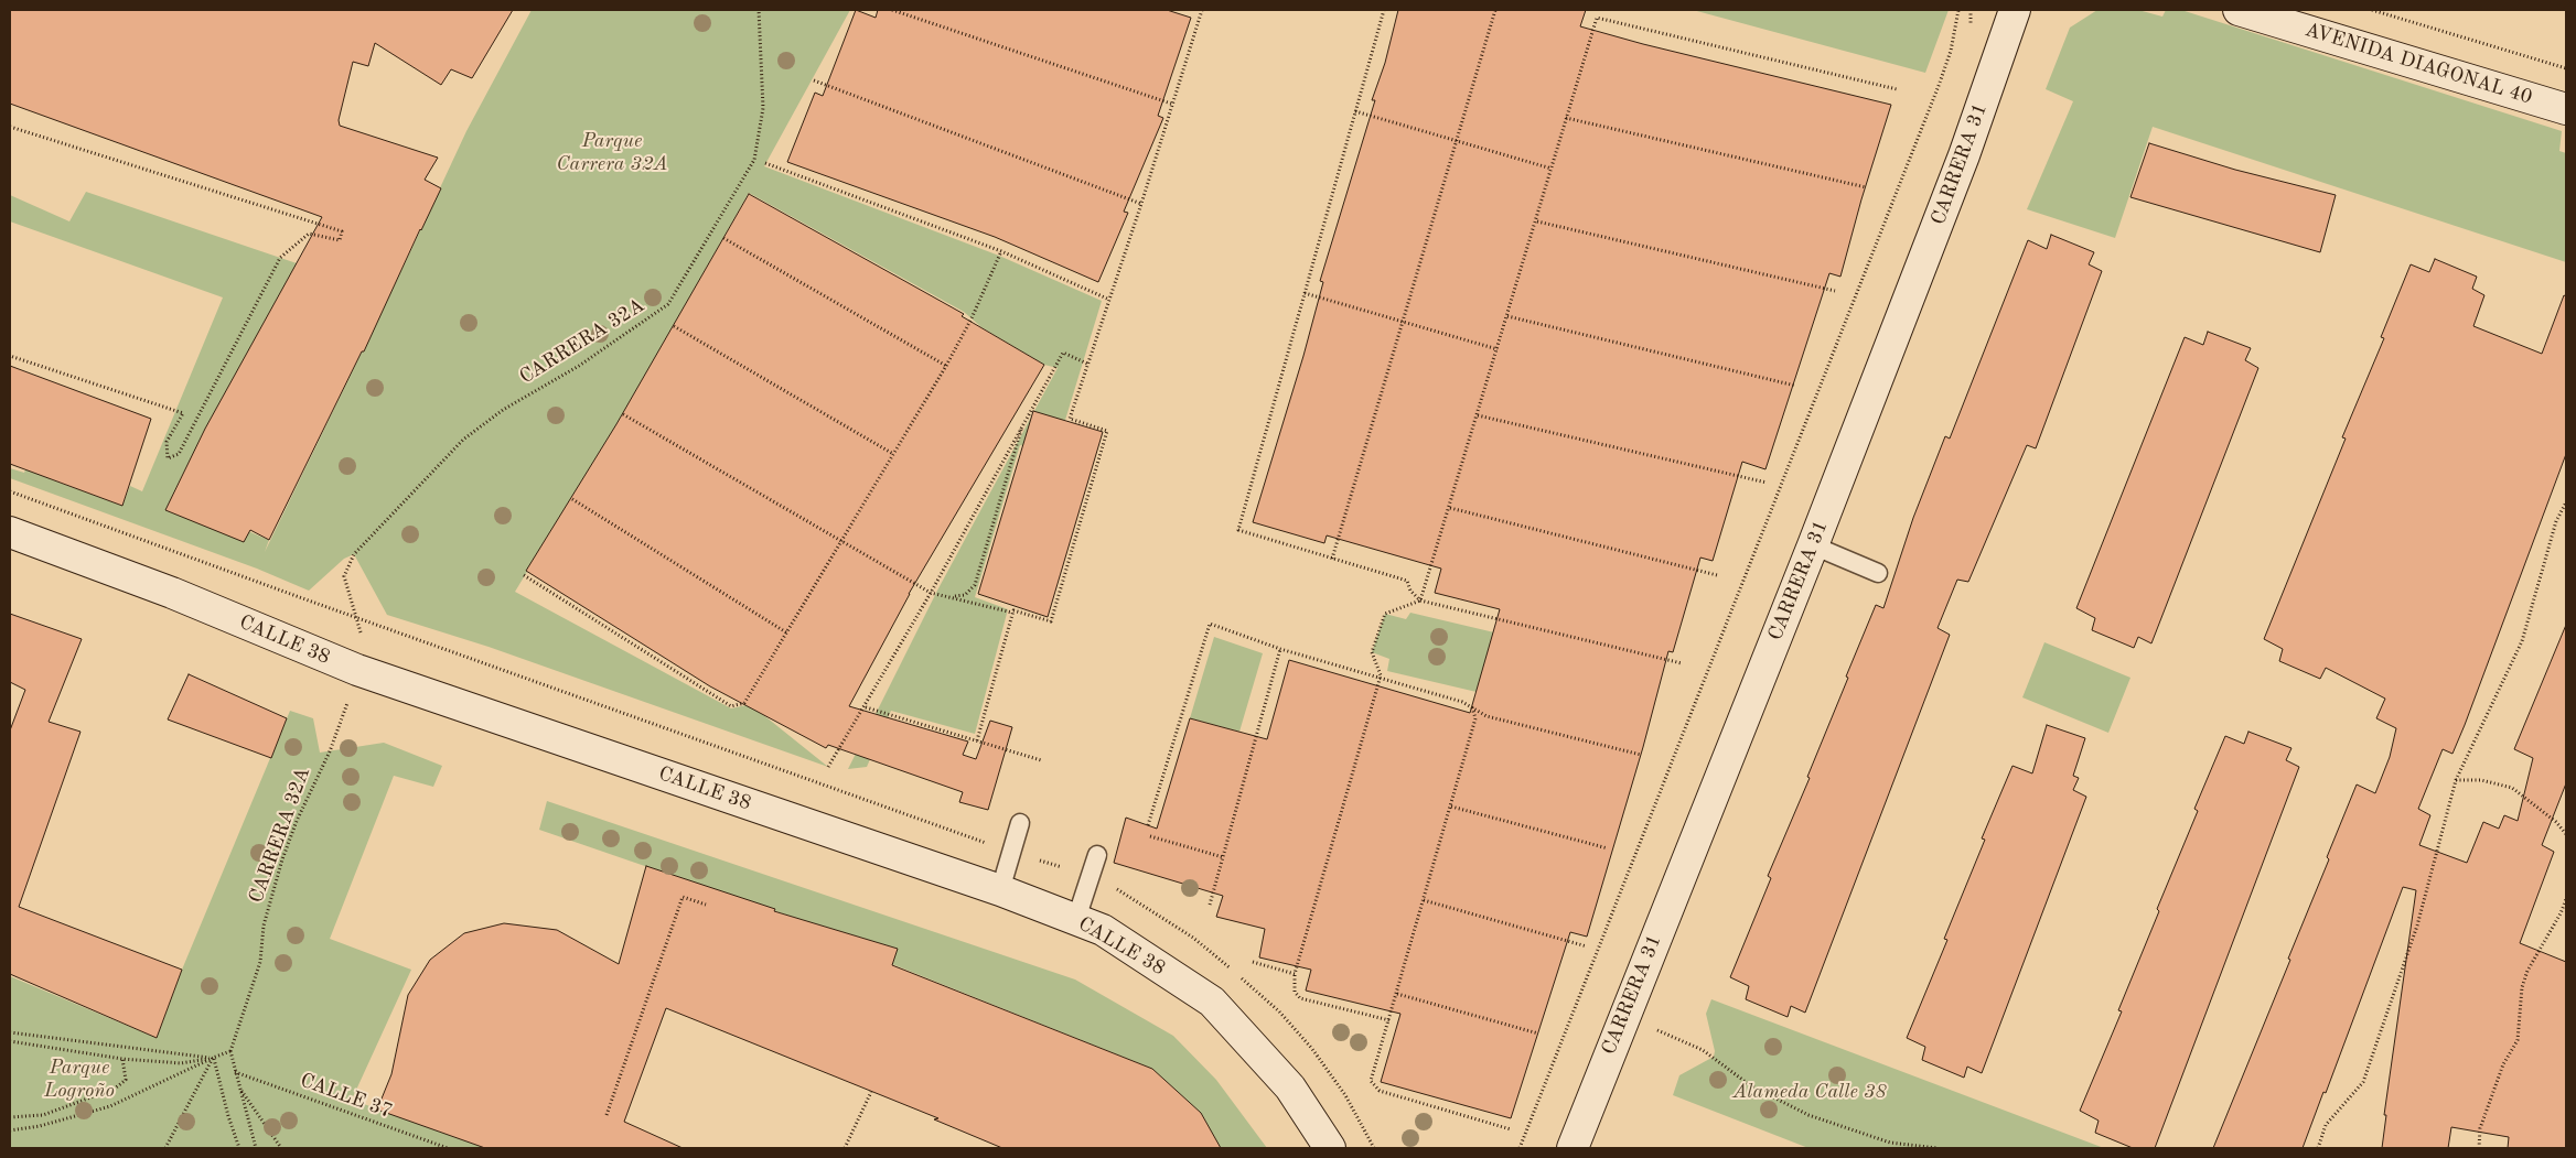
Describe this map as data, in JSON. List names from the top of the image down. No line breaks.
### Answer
{"streets":{"street":["AVENIDA DIAGONAL 40","CARRERA 31","CALLE 38"],"path":["CARRERA 32A","CALLE 37"]},"parks":["Parque Carrera 32A","Parque Logroño","Alameda Calle 38"]}
